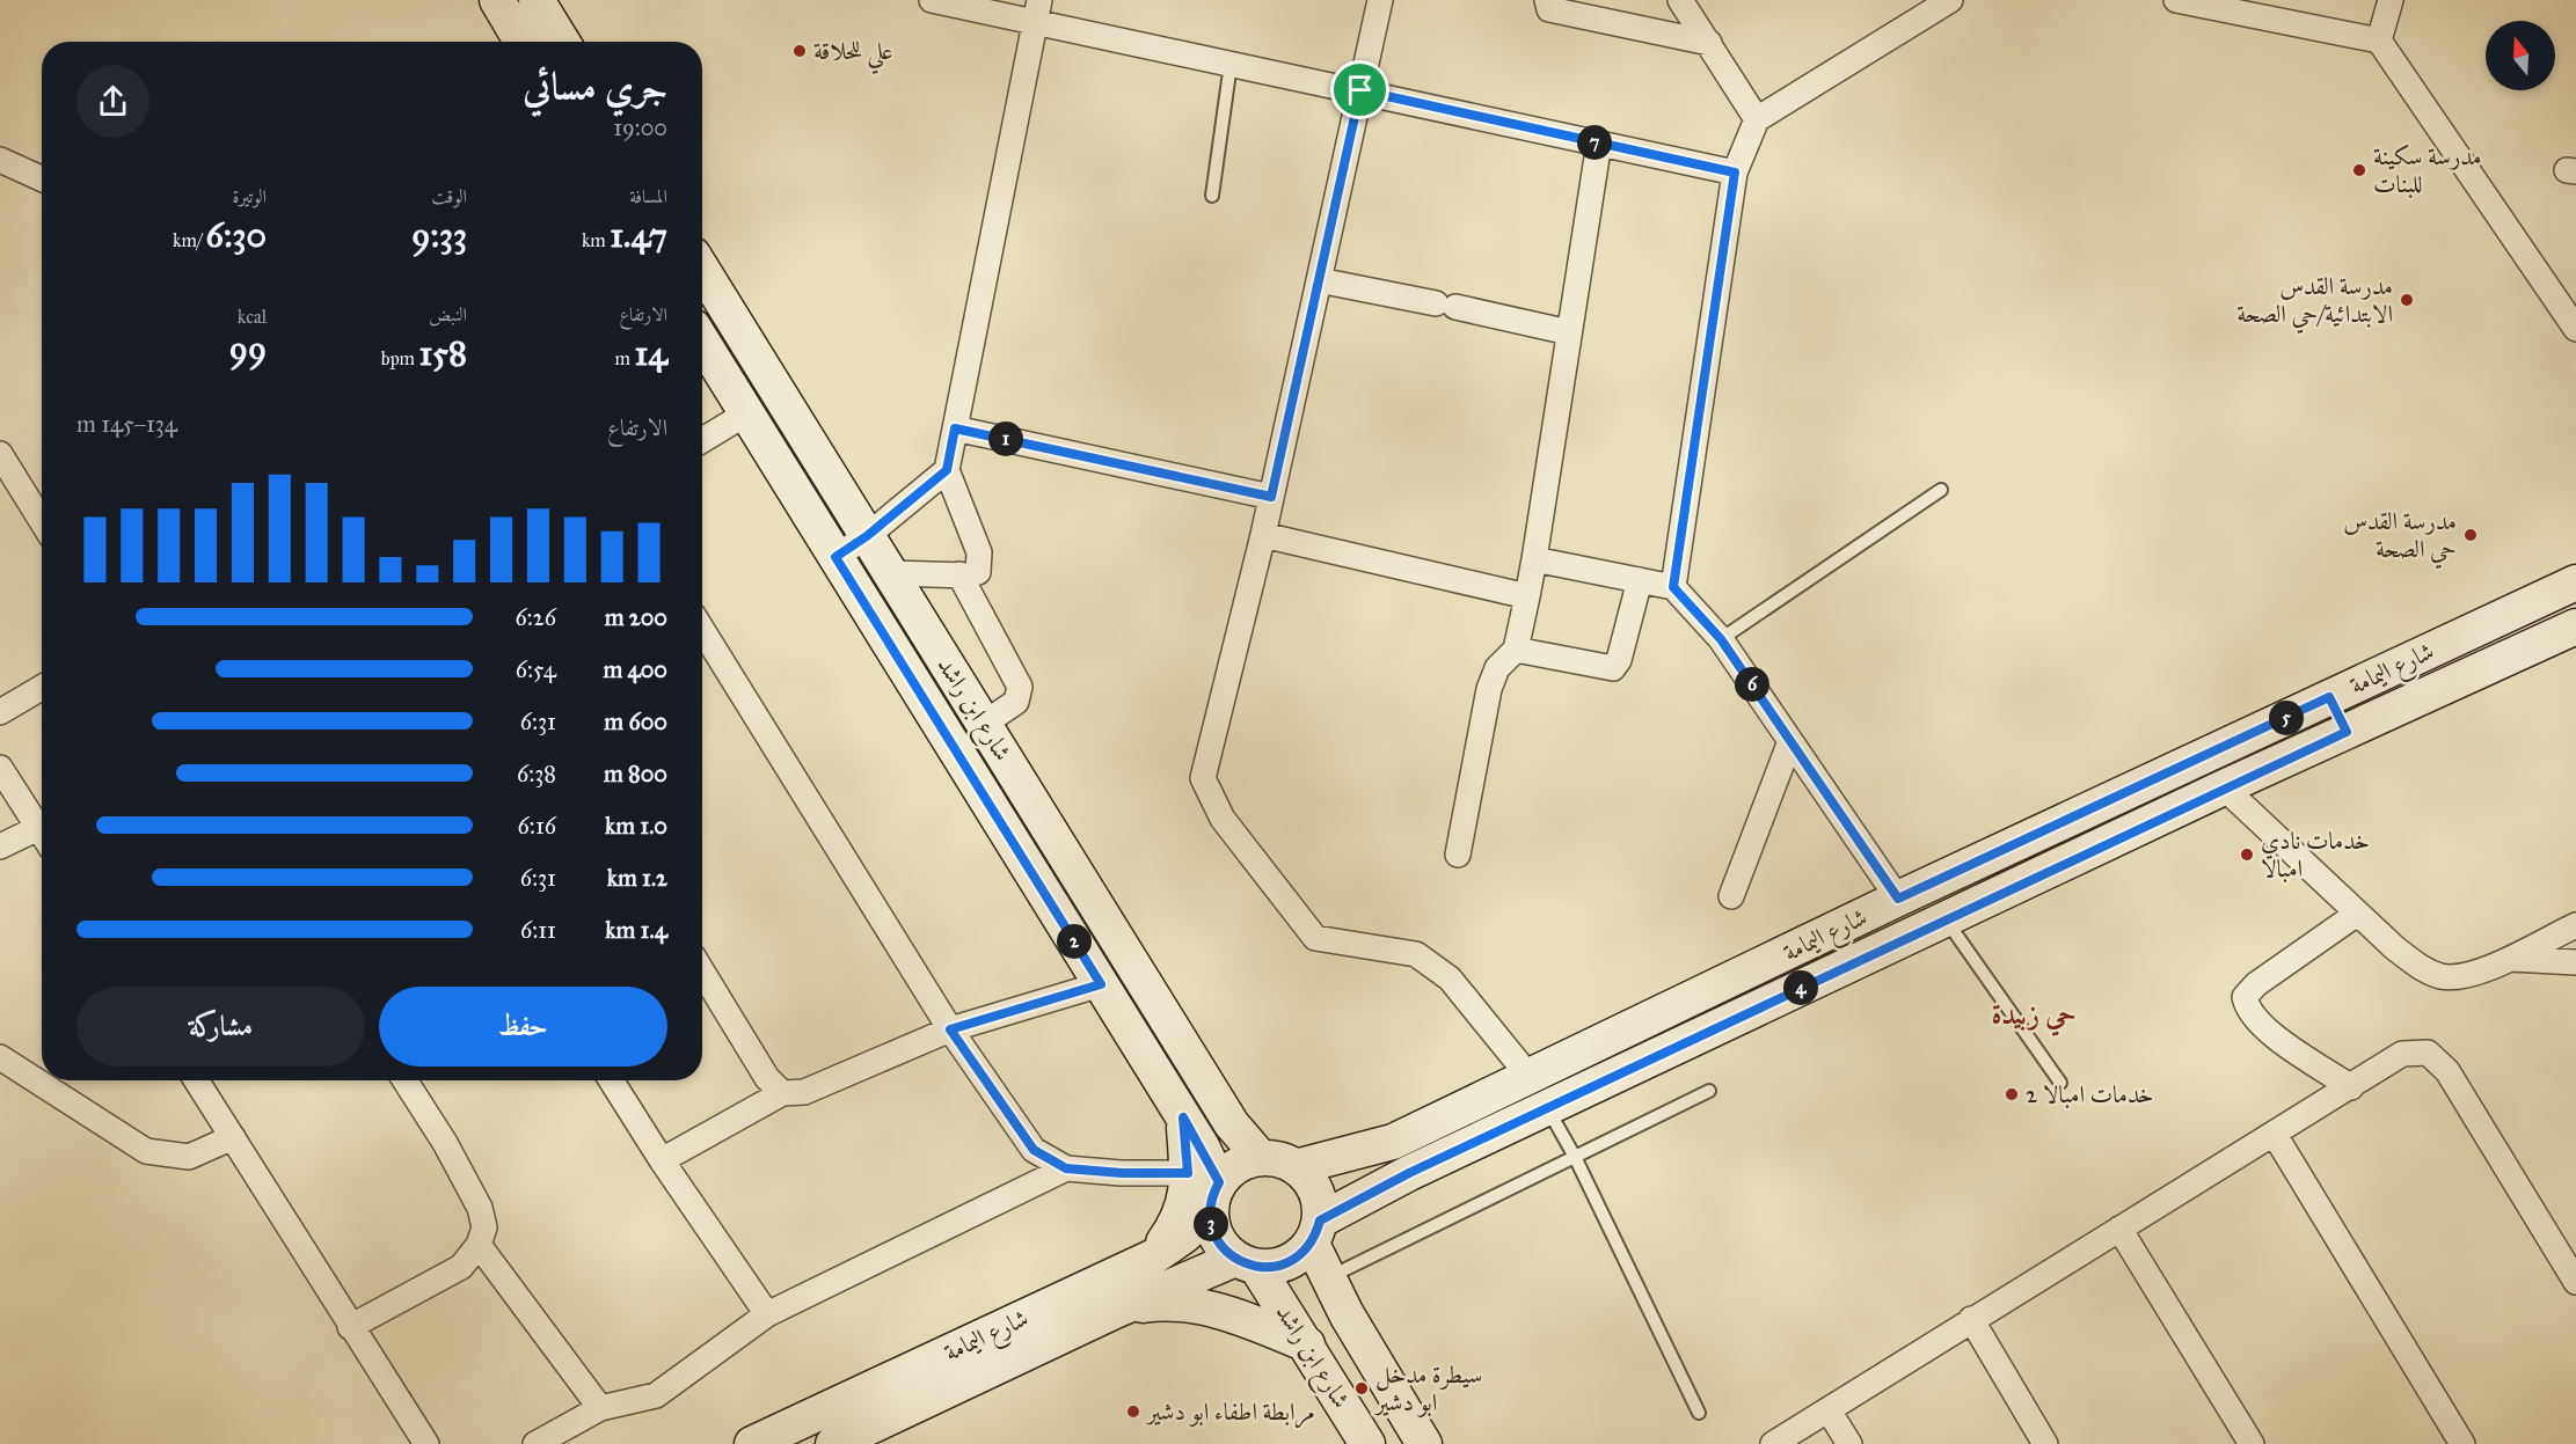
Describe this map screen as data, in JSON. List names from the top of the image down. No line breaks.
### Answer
{"streets":{"main road":["شارع اليمامة","شارع ابن راشد"]},"crossings":[["شارع اليمامة","شارع ابن راشد"]],"districts":["حي زبيدة"],"places":["علي للحلاقة","مدرسة سكينة للبنات","مدرسة القدس الابتدائية/حي الصحة","مدرسة القدس حي الصحة","خدمات نادي امبالا","خدمات امبالا 2","سيطرة مدخل ابو دشير","مرابطة اطفاء ابو دشير"],"north":"top","page":{"heading":["جري مسائي","19:00"],"pins":["7","1","6","5","2","4","3"],"stats":[["المسافة","1.47 km"],["الوقت","9:33"],["الوتيرة","6:30 /km"],["الارتفاع","14 m"],["النبض","158 bpm"],["kcal","99"]],"chart":["الارتفاع","134–145 m"],"list":[{"name":"200 m","note":"6:26"},{"name":"400 m","note":"6:54"},{"name":"600 m","note":"6:31"},{"name":"800 m","note":"6:38"},{"name":"1.0 km","note":"6:16"},{"name":"1.2 km","note":"6:31"},{"name":"1.4 km","note":"6:11"}],"buttons":["حفظ","مشاركة"]}}
